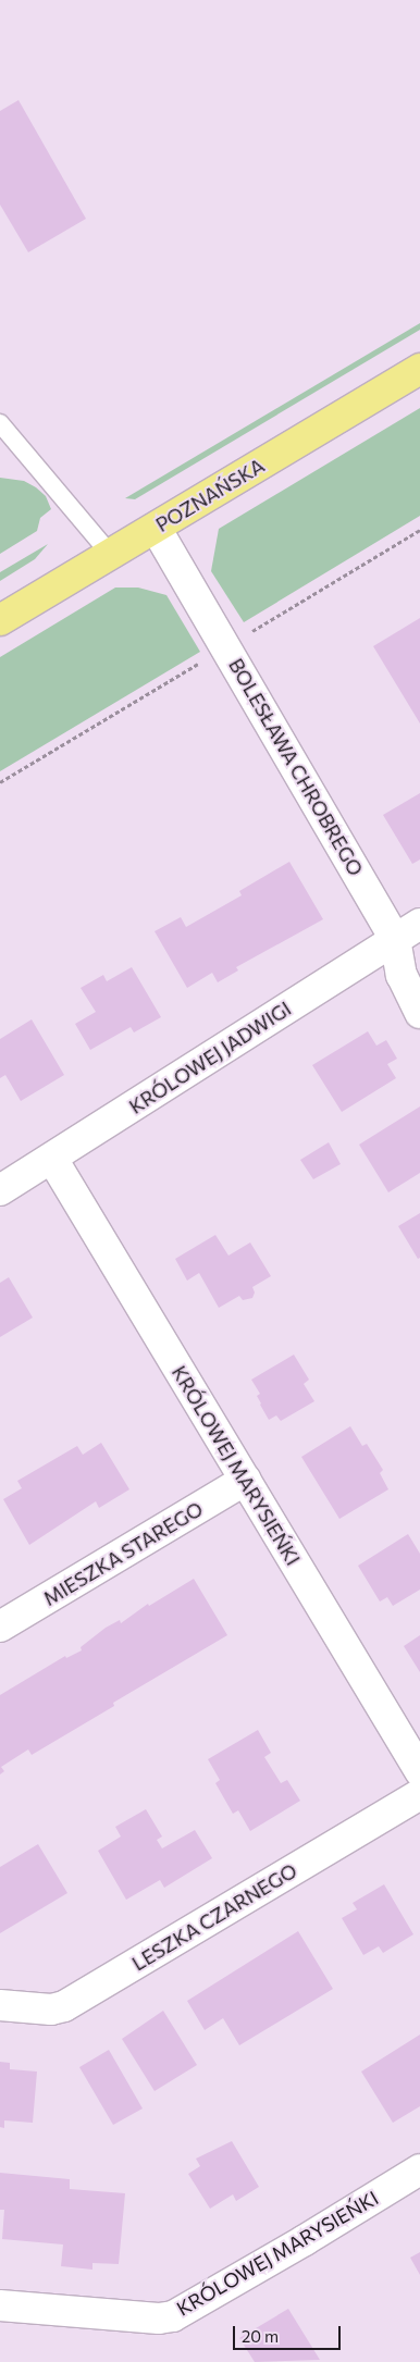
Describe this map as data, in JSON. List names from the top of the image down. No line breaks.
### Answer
{"streets":{"main road":["POZNAŃSKA"],"street":["BOLESŁAWA CHROBREGO","KRÓLOWEJ JADWIGI","KRÓLOWEJ MARYSIEŃKI","MIESZKA STAREGO","LESZKA CZARNEGO"]},"crossings":[["POZNAŃSKA","BOLESŁAWA CHROBREGO"],["BOLESŁAWA CHROBREGO","KRÓLOWEJ JADWIGI"],["KRÓLOWEJ JADWIGI","KRÓLOWEJ MARYSIEŃKI"],["KRÓLOWEJ MARYSIEŃKI","MIESZKA STAREGO"]],"scale_bar":"20 m"}
